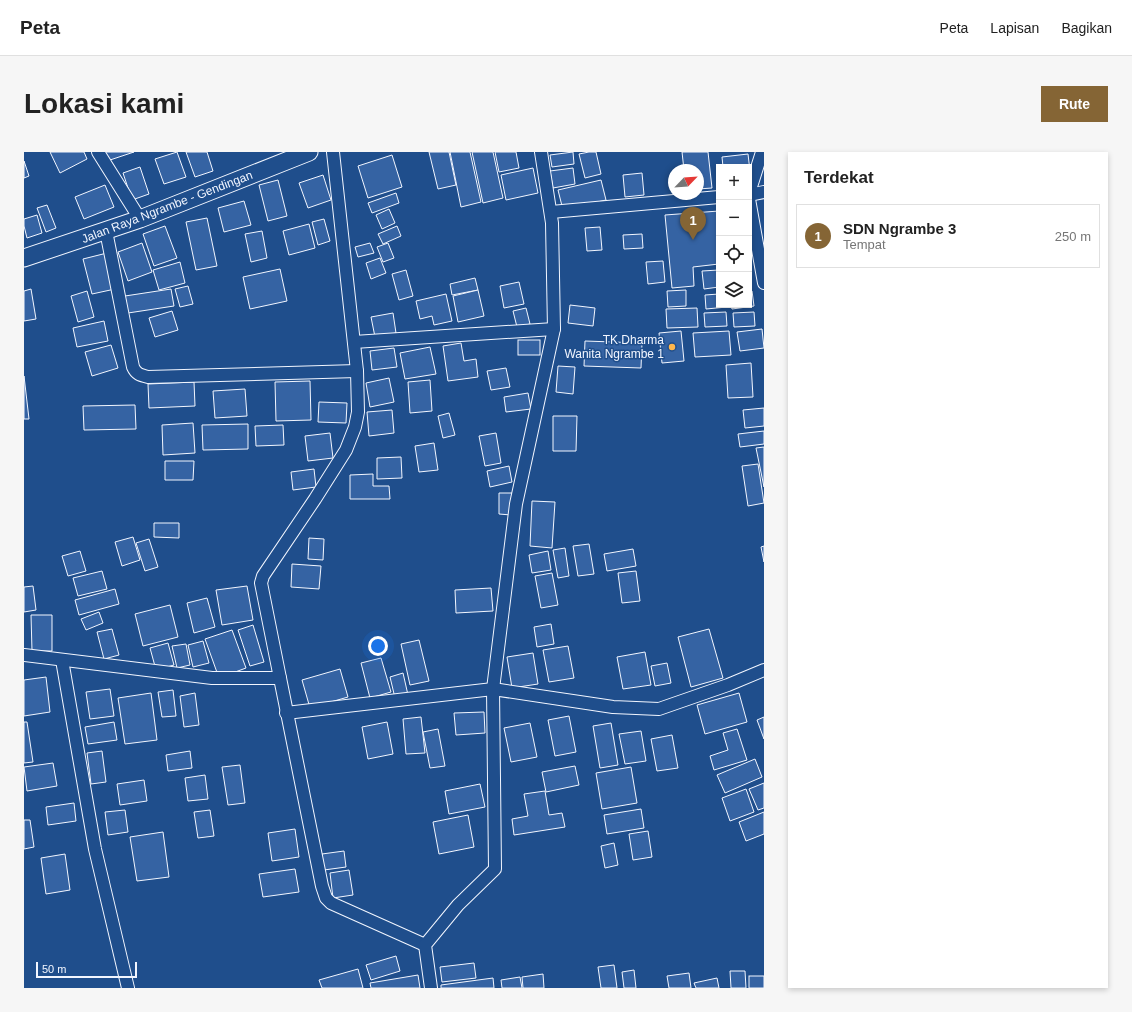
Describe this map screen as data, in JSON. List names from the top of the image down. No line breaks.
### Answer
{"streets":{"main road":["Jalan Raya Ngrambe - Gendingan"]},"places":["TK Dharma Wanita Ngrambe 1"],"scale_bar":"50 m","north":"top right","page":{"header":"Peta","nav":["Peta","Lapisan","Bagikan"],"buttons":"Rute","title":"Lokasi kami","heading":"Terdekat","map_buttons":["+","−"],"list":[{"mark":"1","name":"SDN Ngrambe 3","note":"Tempat","value":"250 m"}],"pins":"1","scale":"50 m"}}
